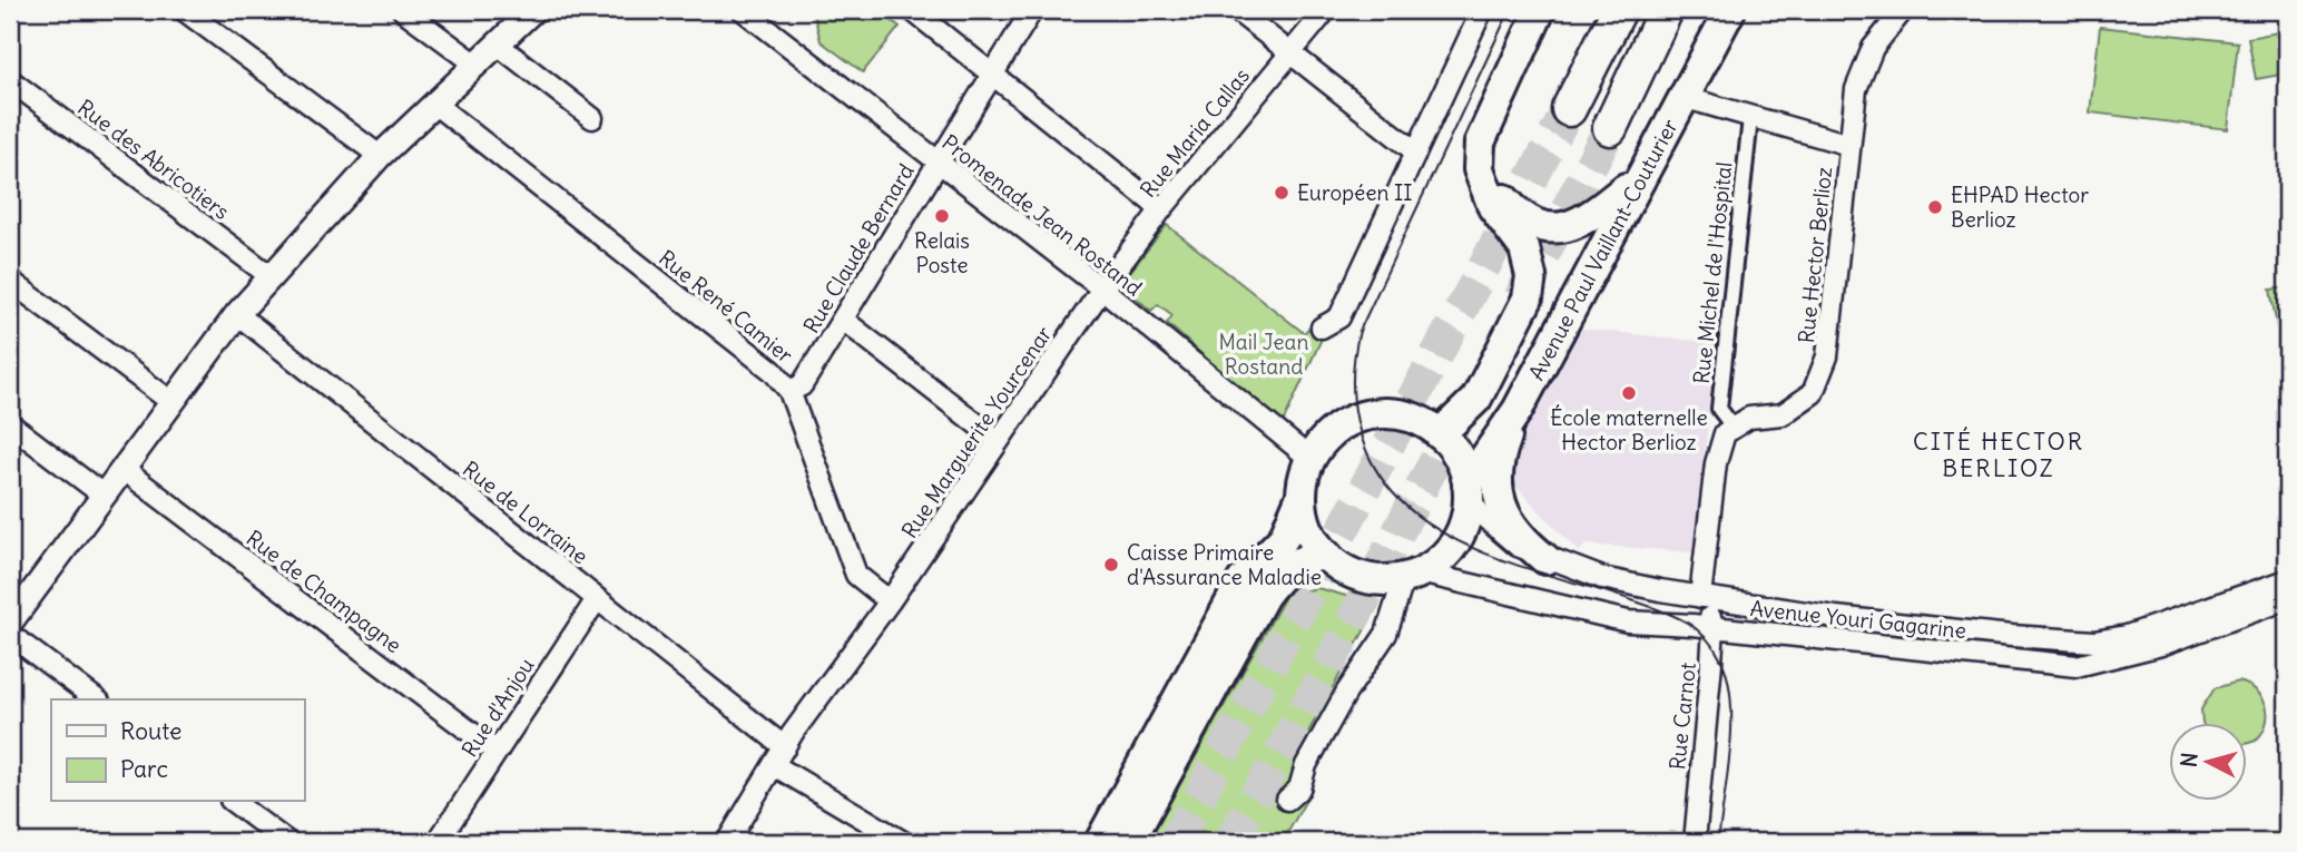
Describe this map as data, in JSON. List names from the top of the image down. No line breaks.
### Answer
{"streets":{"main road":["Avenue Paul Vaillant-Couturier"],"street":["Rue Maria Callas","Rue des Abricotiers","Promenade Jean Rostand","Rue Claude Bernard","Rue Hector Berlioz","Rue Michel de l'Hospital","Rue René Camier","Rue Marguerite Yourcenar","Rue de Lorraine","Rue de Champagne","Avenue Youri Gagarine","Rue d'Anjou","Rue Carnot"]},"crossings":[["Rue Maria Callas","Promenade Jean Rostand"],["Rue Maria Callas","Rue Marguerite Yourcenar"],["Promenade Jean Rostand","Rue Claude Bernard"],["Promenade Jean Rostand","Avenue Paul Vaillant-Couturier"],["Promenade Jean Rostand","Rue Marguerite Yourcenar"],["Promenade Jean Rostand","Avenue Youri Gagarine"],["Rue Claude Bernard","Rue René Camier"],["Avenue Paul Vaillant-Couturier","Avenue Youri Gagarine"],["Rue Hector Berlioz","Rue Michel de l'Hospital"],["Rue René Camier","Rue Marguerite Yourcenar"],["Rue de Lorraine","Rue d'Anjou"],["Rue de Champagne","Rue d'Anjou"],["Avenue Youri Gagarine","Rue Carnot"]],"districts":["CITÉ HECTOR BERLIOZ"],"parks":["Mail Jean Rostand"],"places":["Européen II","EHPAD Hector Berlioz","Relais Poste","École maternelle Hector Berlioz","Caisse Primaire d'Assurance Maladie"],"legend":["Route","Parc"],"north":"left"}
